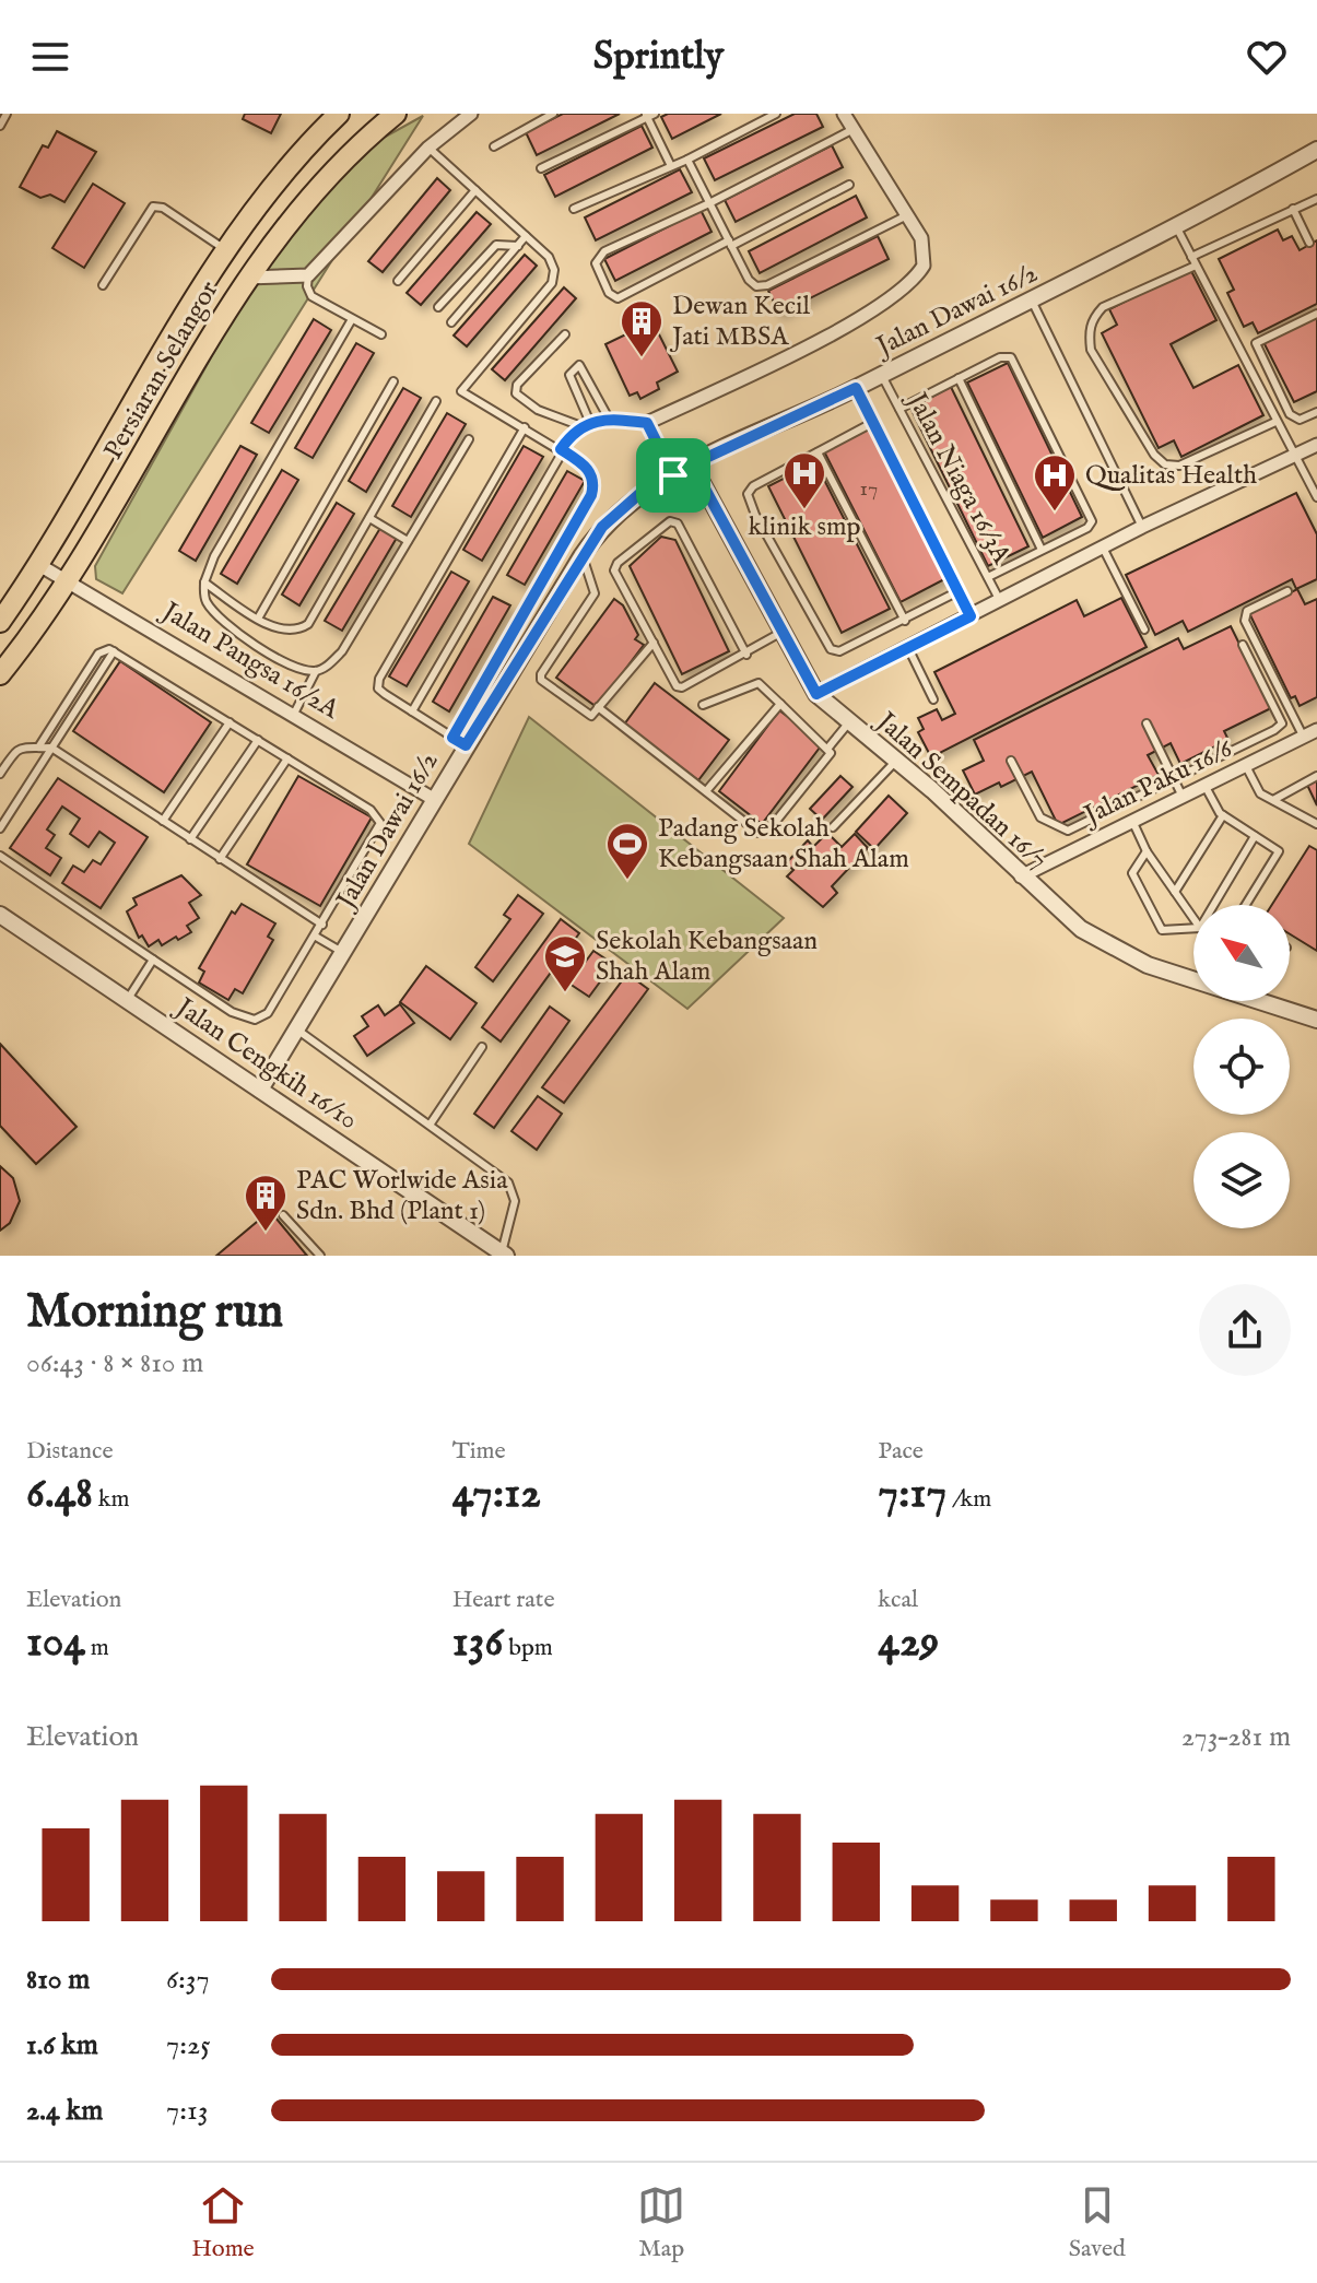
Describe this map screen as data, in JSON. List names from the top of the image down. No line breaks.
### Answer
{"streets":{"main road":["Persiaran Selangor"],"street":["Jalan Dawai 16/2","Jalan Pangsa 16/2A","Jalan Paku 16/6","Jalan Sempadan 16/7","Jalan Cengkih 16/10"],"lane":["Jalan Niaga 16/3A"]},"crossings":[["Jalan Dawai 16/2","Jalan Niaga 16/3A"],["Jalan Dawai 16/2","Jalan Pangsa 16/2A"],["Jalan Dawai 16/2","Jalan Sempadan 16/7"],["Jalan Dawai 16/2","Jalan Cengkih 16/10"],["Persiaran Selangor","Jalan Pangsa 16/2A"],["Jalan Paku 16/6","Jalan Sempadan 16/7"]],"places":{"building":["Dewan Kecil Jati MBSA","PAC Worlwide Asia Sdn. Bhd (Plant 1)"],"hospital":["klinik smp","Qualitas Health"],"sports":["Padang Sekolah Kebangsaan Shah Alam"],"school or university":["Sekolah Kebangsaan Shah Alam"]},"house_numbers":["17"],"north":"top left","page":{"header":"Sprintly","heading":["Morning run","06:43 · 8 × 810 m"],"stats":[["Distance","6.48 km"],["Time","47:12"],["Pace","7:17 /km"],["Elevation","104 m"],["Heart rate","136 bpm"],["kcal","429"]],"chart":["Elevation","273–281 m"],"list":[{"name":"810 m","note":"6:37"},{"name":"1.6 km","note":"7:25"},{"name":"2.4 km","note":"7:13"}],"tabs":["Home","Map","Saved"]}}
